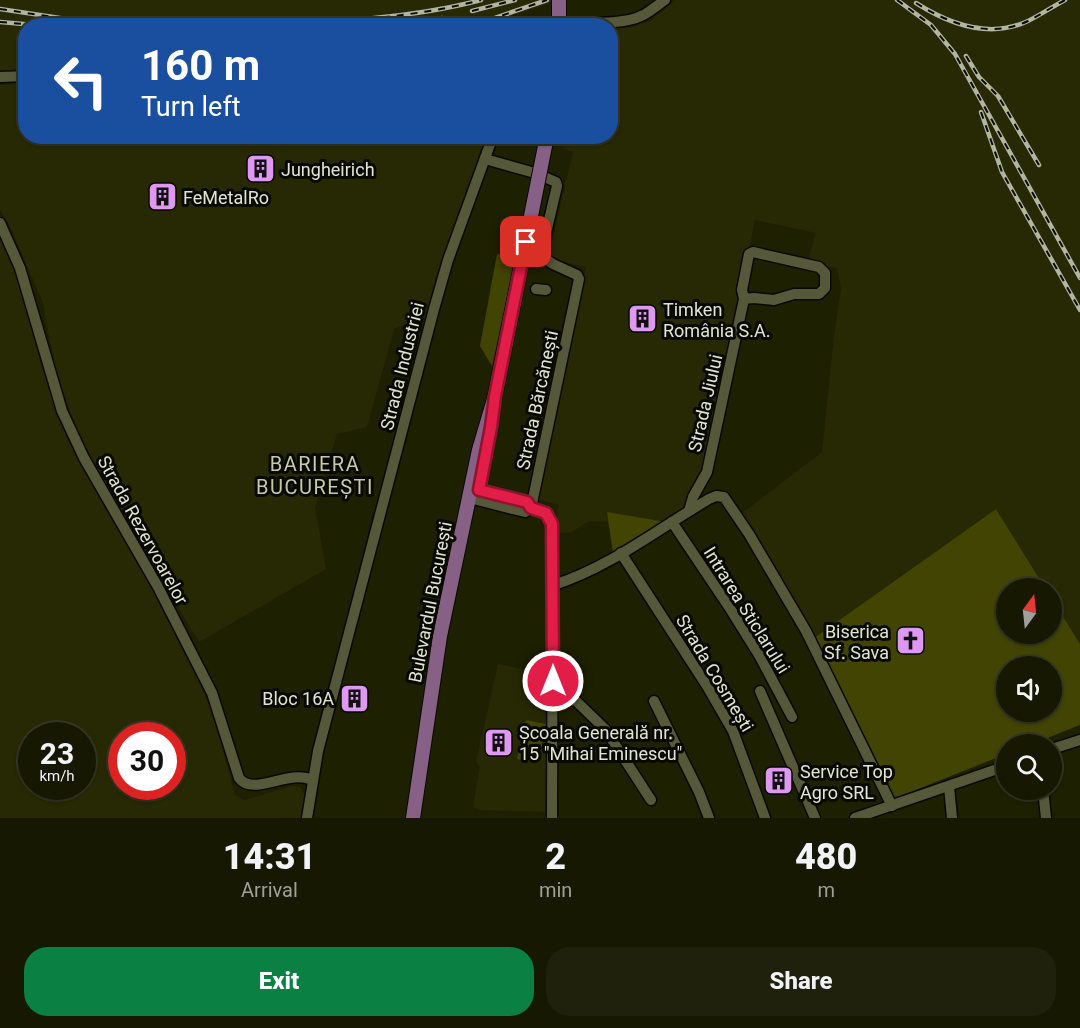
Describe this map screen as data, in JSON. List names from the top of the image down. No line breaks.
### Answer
{"streets":{"main road":["Bulevardul București"],"street":["Strada Industriei","Strada Bărcănești","Strada Jiului","Strada Rezervoarelor","Intrarea Sticlarului","Strada Cosmești"]},"crossings":[["Strada Industriei","Strada Rezervoarelor"]],"districts":["BARIERA BUCUREȘTI"],"places":{"building":["Jungheirich","FeMetalRo","Timken România S.A.","Bloc 16A","Școala Generală nr. 15 \"Mihai Eminescu\"","Service Top Agro SRL"],"church":["Biserica Sf. Sava"]},"north":"top","page":{"turn":["160 m","Turn left"],"speed":"23 km/h","limit":"30","eta":["14:31","Arrival","2","min","480","m"],"buttons":["Exit","Share"]}}
